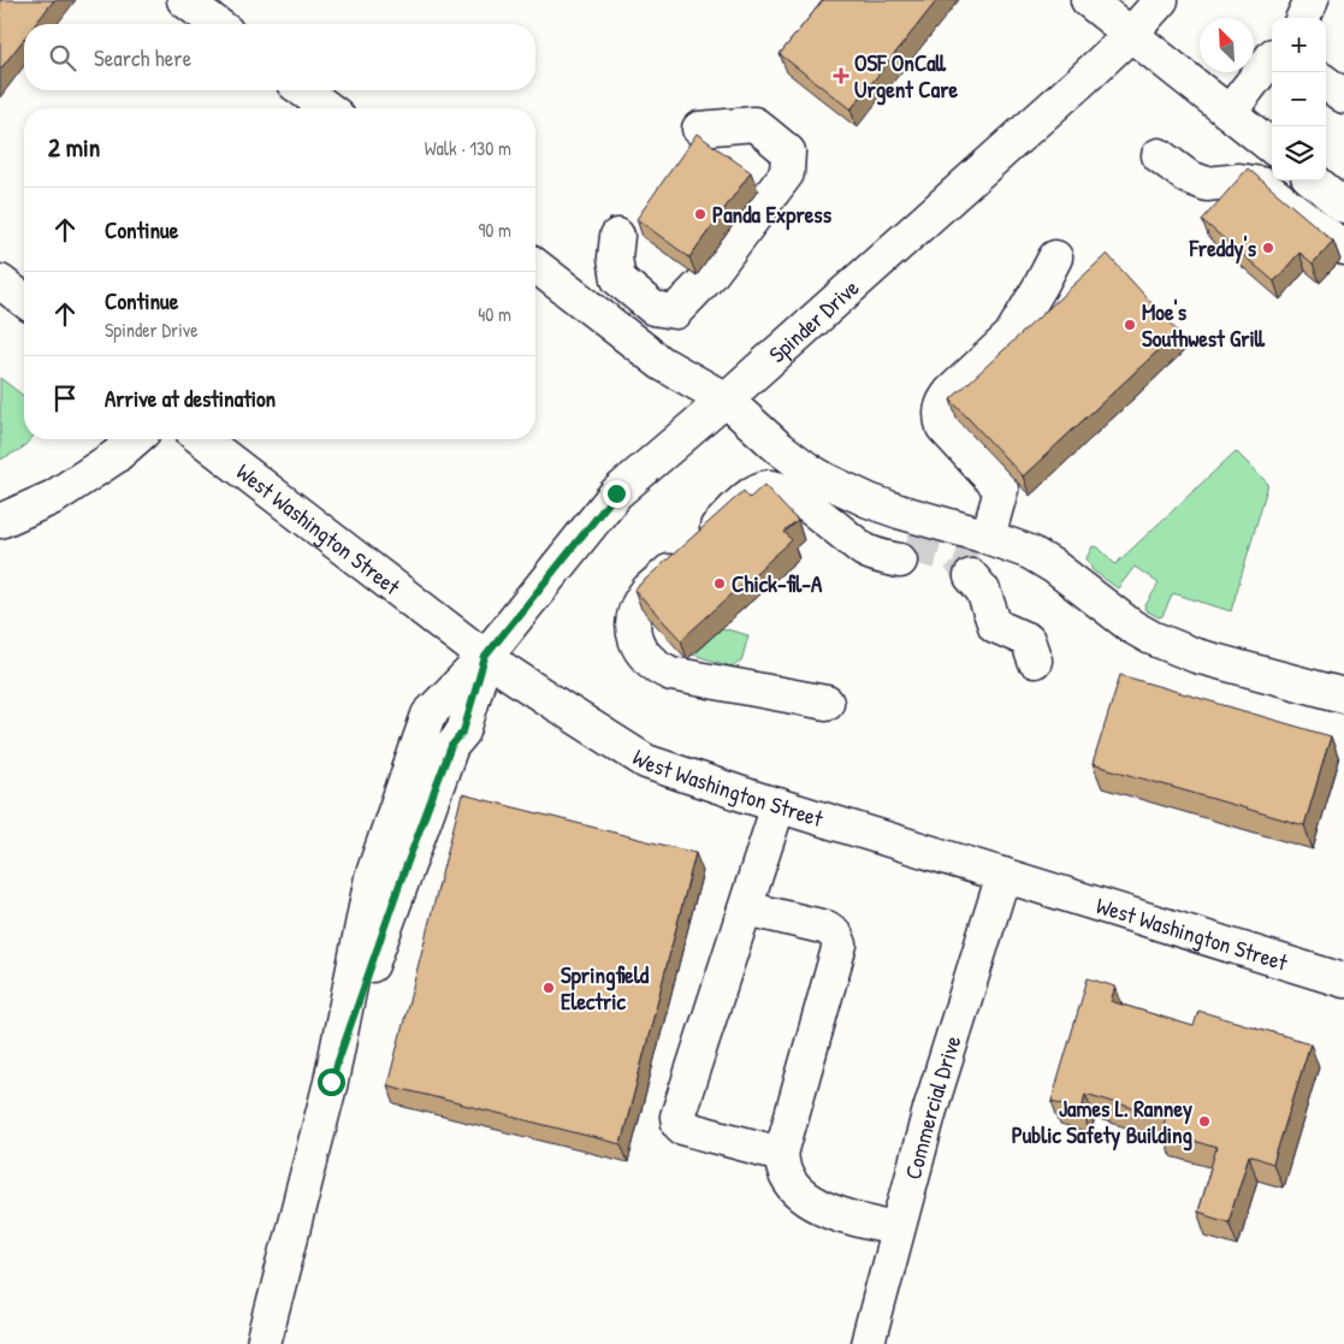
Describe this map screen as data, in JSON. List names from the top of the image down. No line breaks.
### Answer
{"streets":{"street":["Spinder Drive","West Washington Street","Commercial Drive"]},"crossings":[["Spinder Drive","West Washington Street"],["West Washington Street","Commercial Drive"]],"places":{"health":["OSF OnCall Urgent Care"],"other":["Panda Express","Freddy's","Moe's Southwest Grill","Chick-fil-A","Springfield Electric","James L. Ranney Public Safety Building"]},"north":"top left","page":{"map_buttons":["+","−"],"search":"Search here","heading":["2 min","Walk · 130 m"],"list":[["Continue","90 m"],["Continue","Spinder Drive","40 m"],"Arrive at destination"]}}
